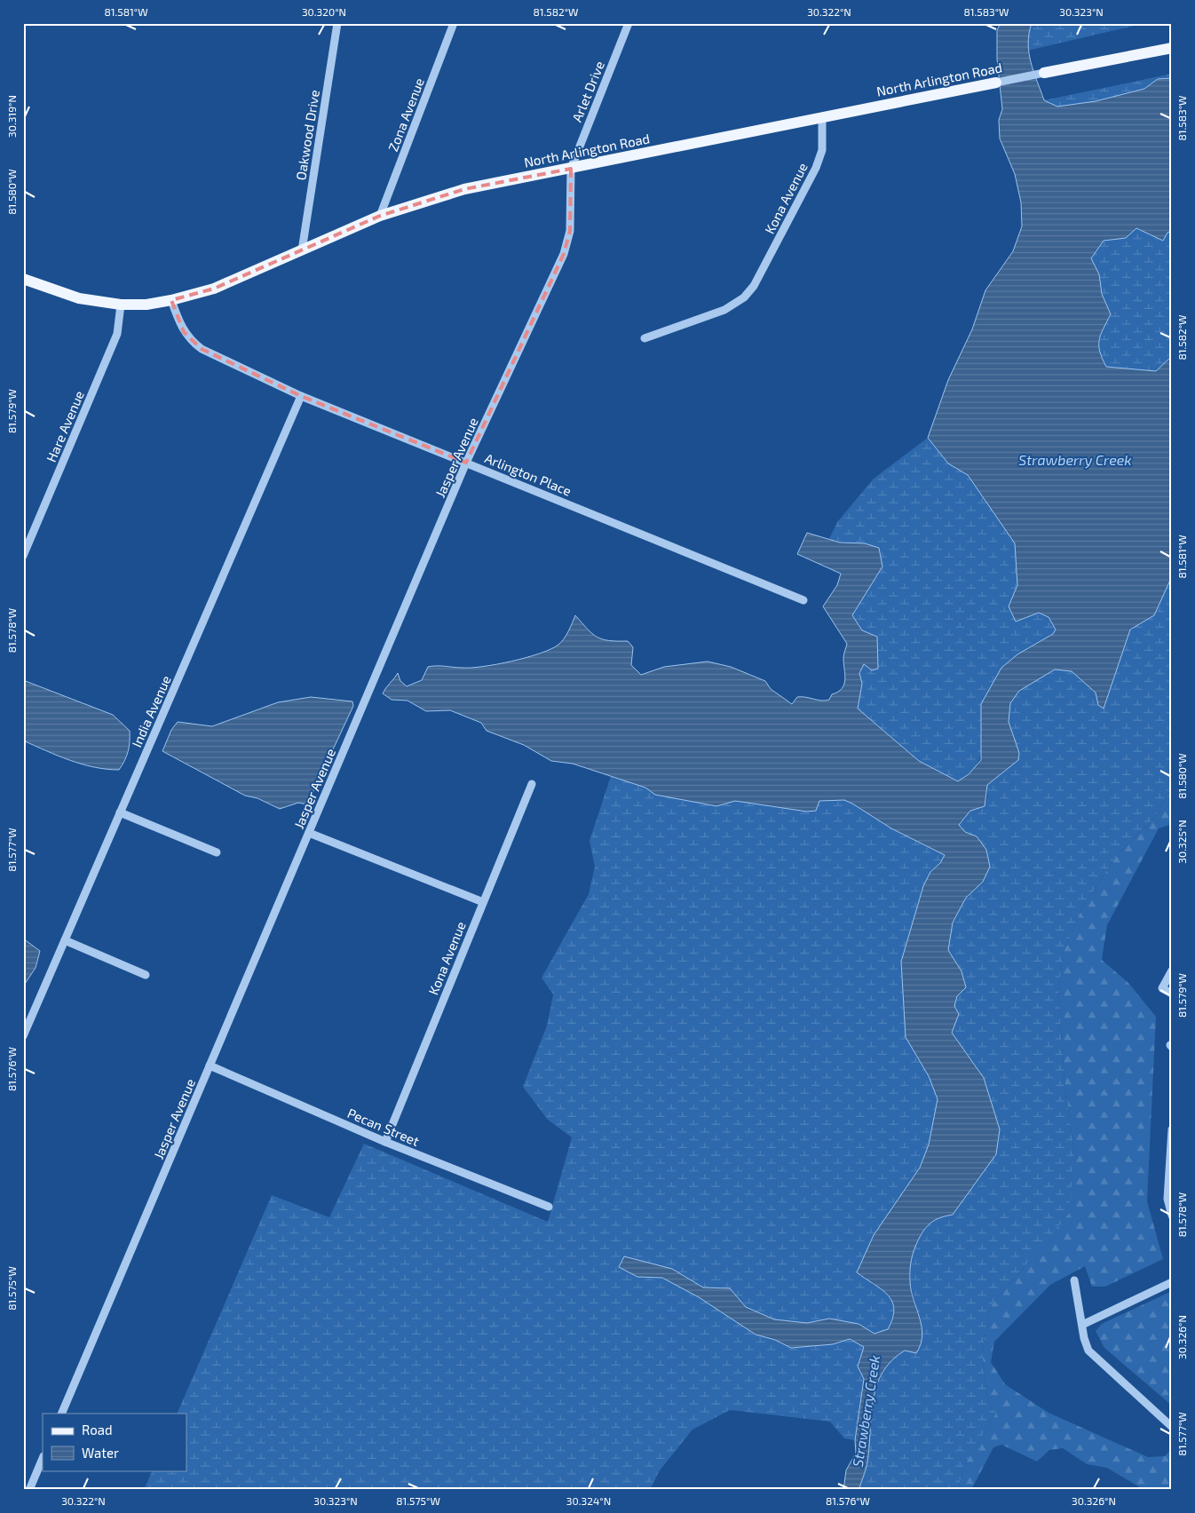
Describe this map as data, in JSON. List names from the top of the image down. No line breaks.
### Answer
{"streets":{"main road":["North Arlington Road"],"street":["Arlet Drive","Zona Avenue","Oakwood Drive","Kona Avenue","Hare Avenue","Jasper Avenue","Arlington Place","India Avenue","Pecan Street"]},"crossings":[["North Arlington Road","Arlet Drive"],["North Arlington Road","Zona Avenue"],["North Arlington Road","Oakwood Drive"],["North Arlington Road","Kona Avenue"],["North Arlington Road","Hare Avenue"],["North Arlington Road","Jasper Avenue"],["North Arlington Road","Arlington Place"],["Arlet Drive","Jasper Avenue"],["Kona Avenue","Pecan Street"],["Jasper Avenue","Arlington Place"],["Jasper Avenue","Pecan Street"],["Arlington Place","India Avenue"]],"water":["Strawberry Creek"],"legend":["Road","Water"],"coordinates":["81.581°W","30.320°N","81.582°W","30.322°N","81.583°W","30.323°N","30.319°N","81.580°W","81.579°W","81.578°W","30.325°N","81.577°W","81.576°W","81.575°W","30.326°N","30.324°N"]}
